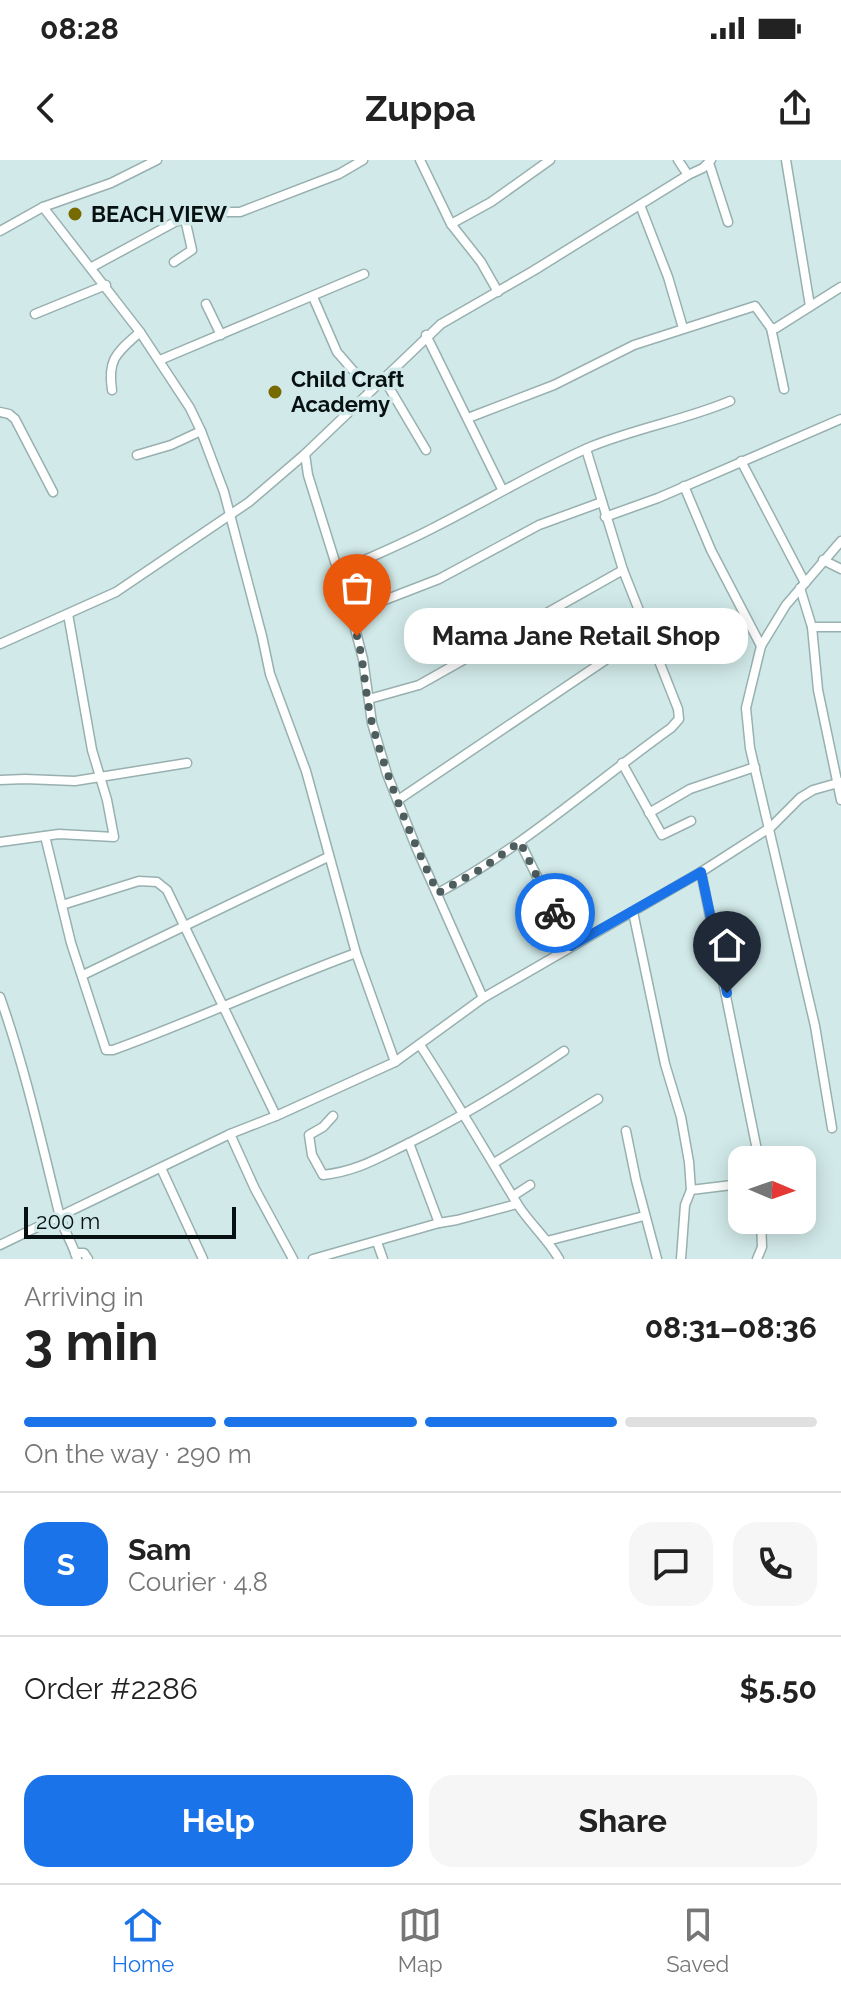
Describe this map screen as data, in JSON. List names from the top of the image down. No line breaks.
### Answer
{"places":["BEACH VIEW","Child Craft Academy","Mama Jane Retail Shop"],"scale_bar":"200 m","north":"right","page":{"status":"08:28","header":"Zuppa","bubble":"Mama Jane Retail Shop","scale":"200 m","heading":["3 min","Arriving in","08:31–08:36"],"panel":["Sam","Courier · 4.8","Order #2286","$5.50"],"bar":"On the way · 290 m","round":"S","buttons":["Help","Share"],"tabs":["Home","Map","Saved"]}}
